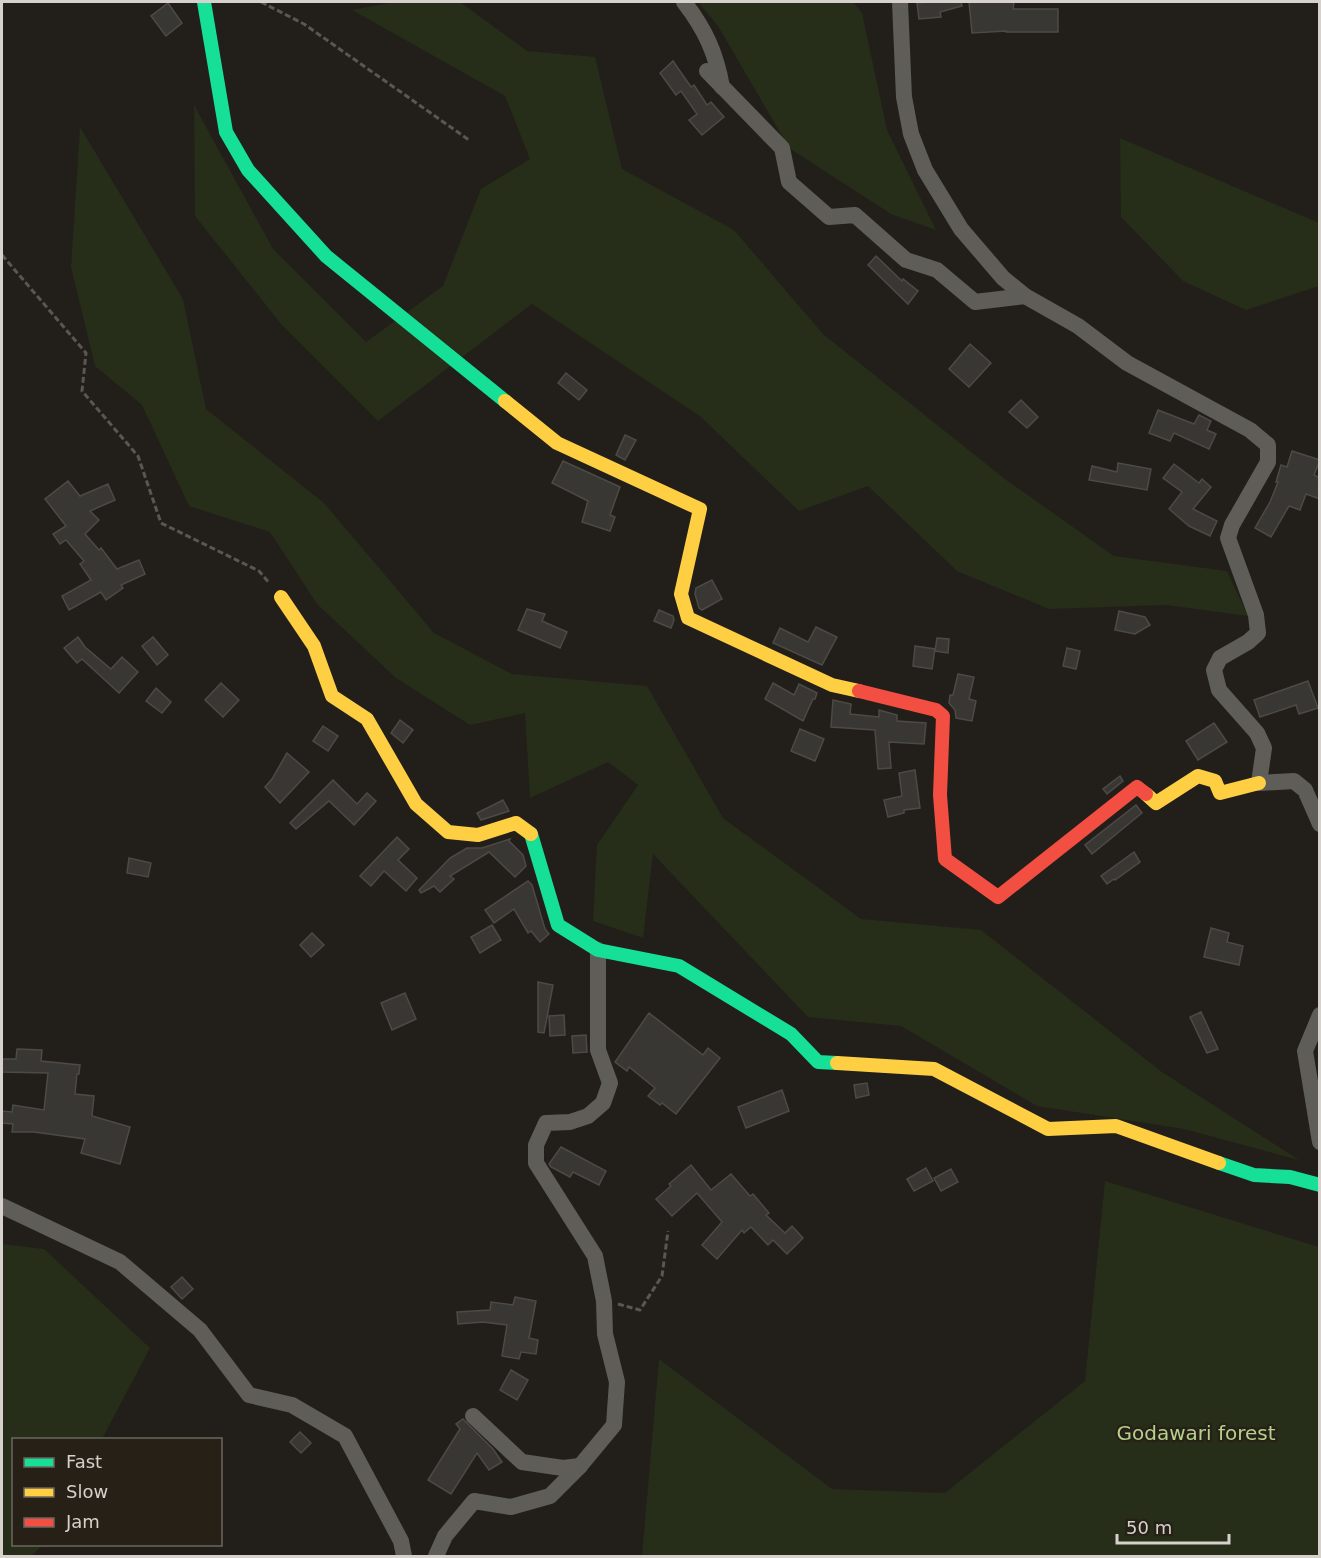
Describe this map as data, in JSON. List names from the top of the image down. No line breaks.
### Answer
{"parks":["Godawari forest"],"legend":["Fast","Slow","Jam"],"scale_bar":"50 m"}
